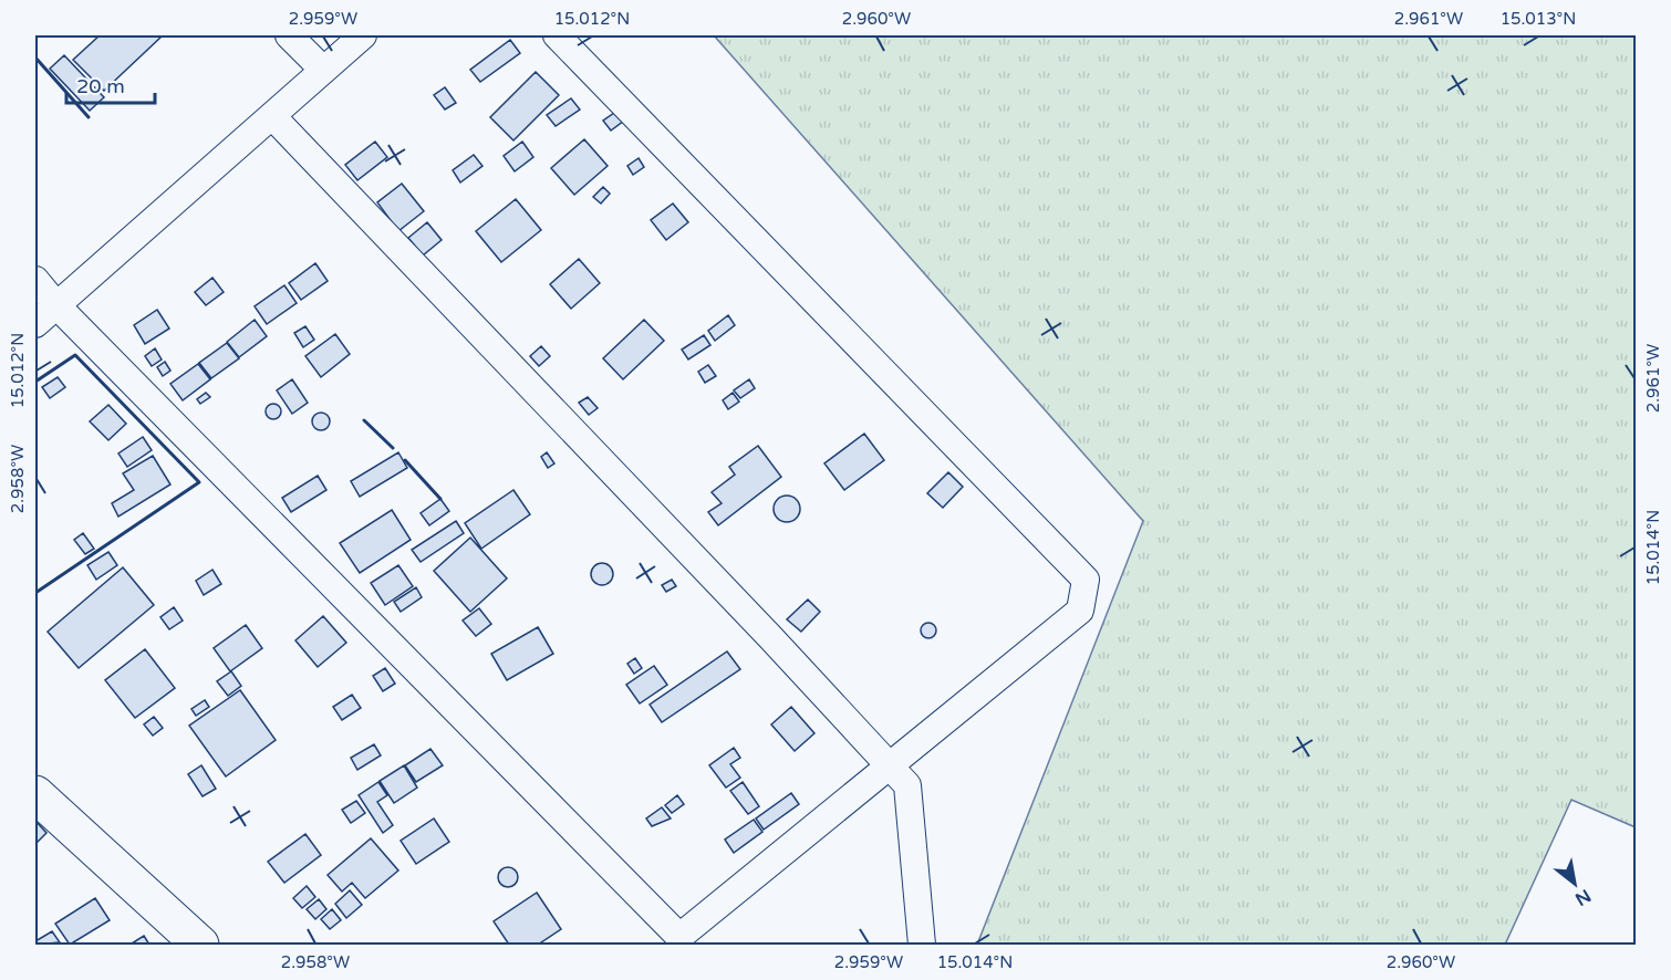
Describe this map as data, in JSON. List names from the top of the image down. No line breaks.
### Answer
{"scale_bar":"20 m","north":"bottom right","coordinates":["2.959°W","15.012°N","2.960°W","2.961°W","15.013°N","2.958°W","15.014°N"]}
